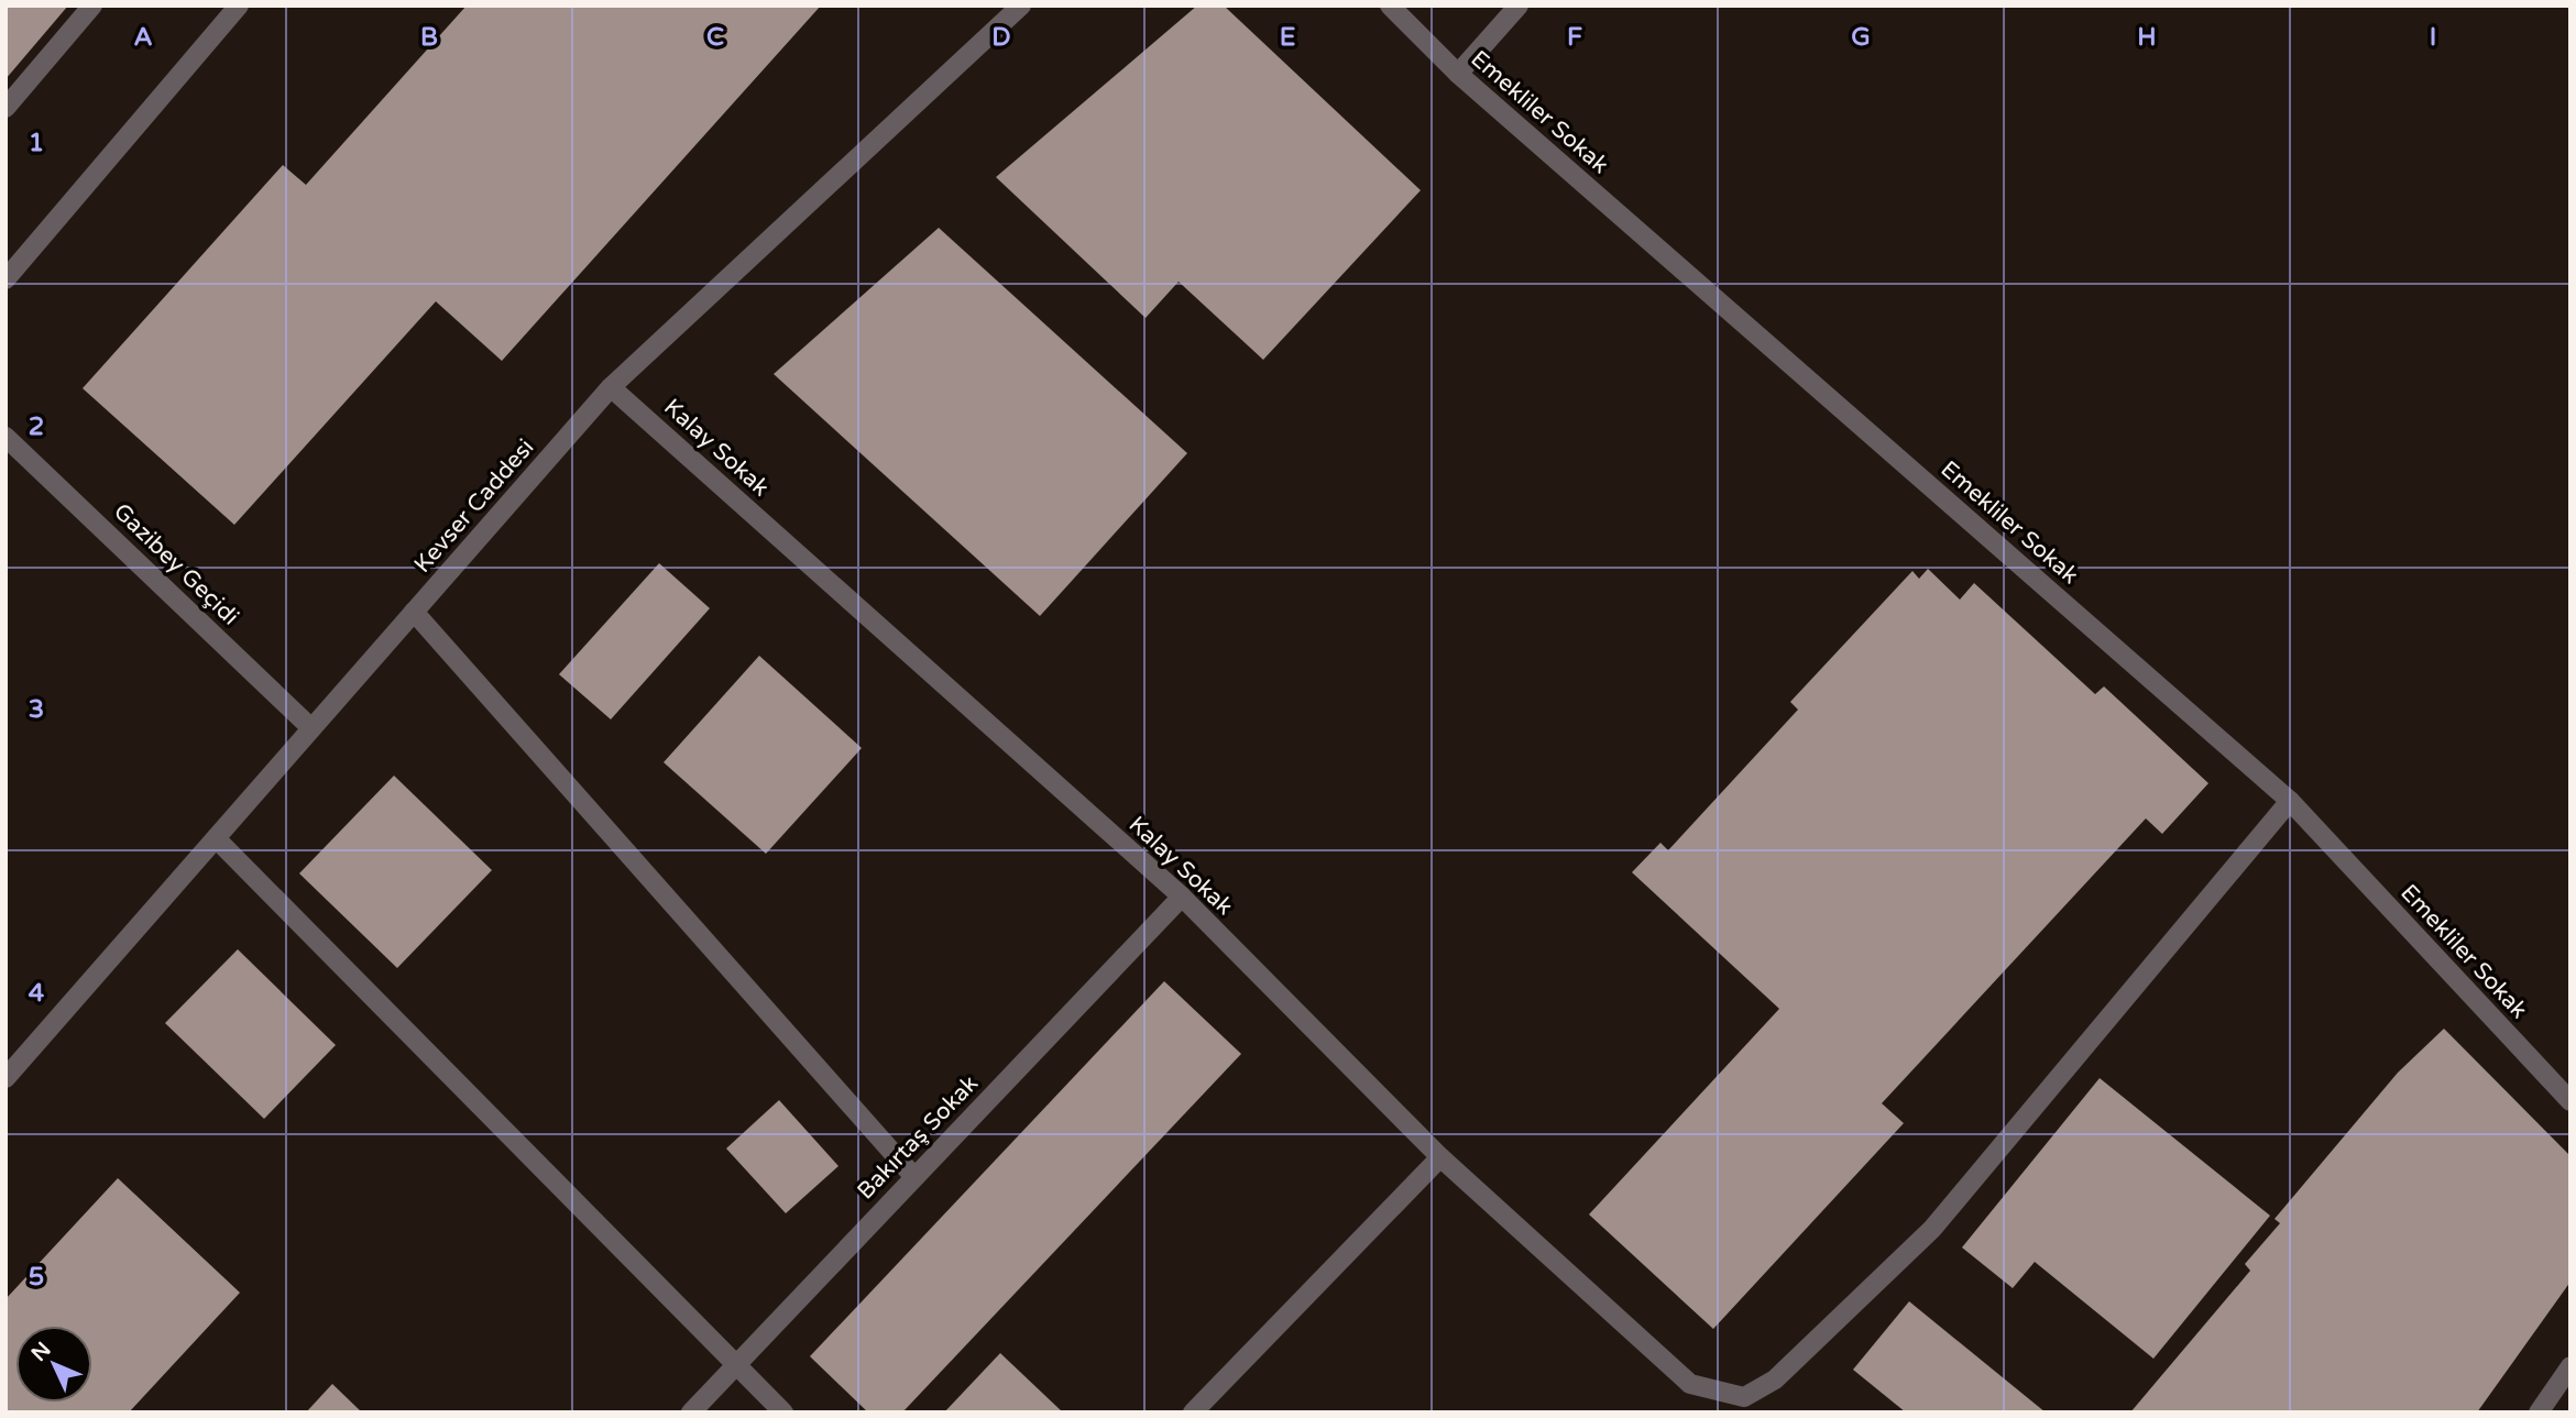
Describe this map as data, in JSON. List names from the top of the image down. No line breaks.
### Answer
{"streets":{"street":["Emekliler Sokak","Kalay Sokak","Kevser Caddesi","Gazibey Geçidi","Bakırtaş Sokak"]},"crossings":[["Emekliler Sokak","Kalay Sokak"],["Kalay Sokak","Kevser Caddesi"],["Kalay Sokak","Bakırtaş Sokak"],["Kevser Caddesi","Gazibey Geçidi"]],"north":"top left","grid":{"columns":["A","B","C","D","E","F","G","H","I"],"rows":["1","2","3","4","5"]}}
